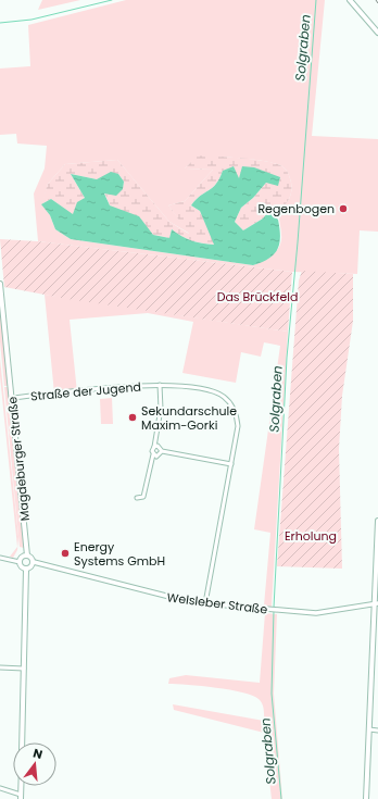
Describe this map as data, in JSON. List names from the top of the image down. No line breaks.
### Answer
{"streets":{"main road":["Magdeburger Straße"],"street":["Straße der Jugend","Welsleber Straße"]},"crossings":[["Straße der Jugend","Magdeburger Straße"],["Straße der Jugend","Welsleber Straße"],["Magdeburger Straße","Welsleber Straße"]],"water":["Solgraben"],"parks":["Das Brückfeld","Erholung"],"places":["Regenbogen","Sekundarschule Maxim-Gorki","Energy Systems GmbH"],"north":"top"}
